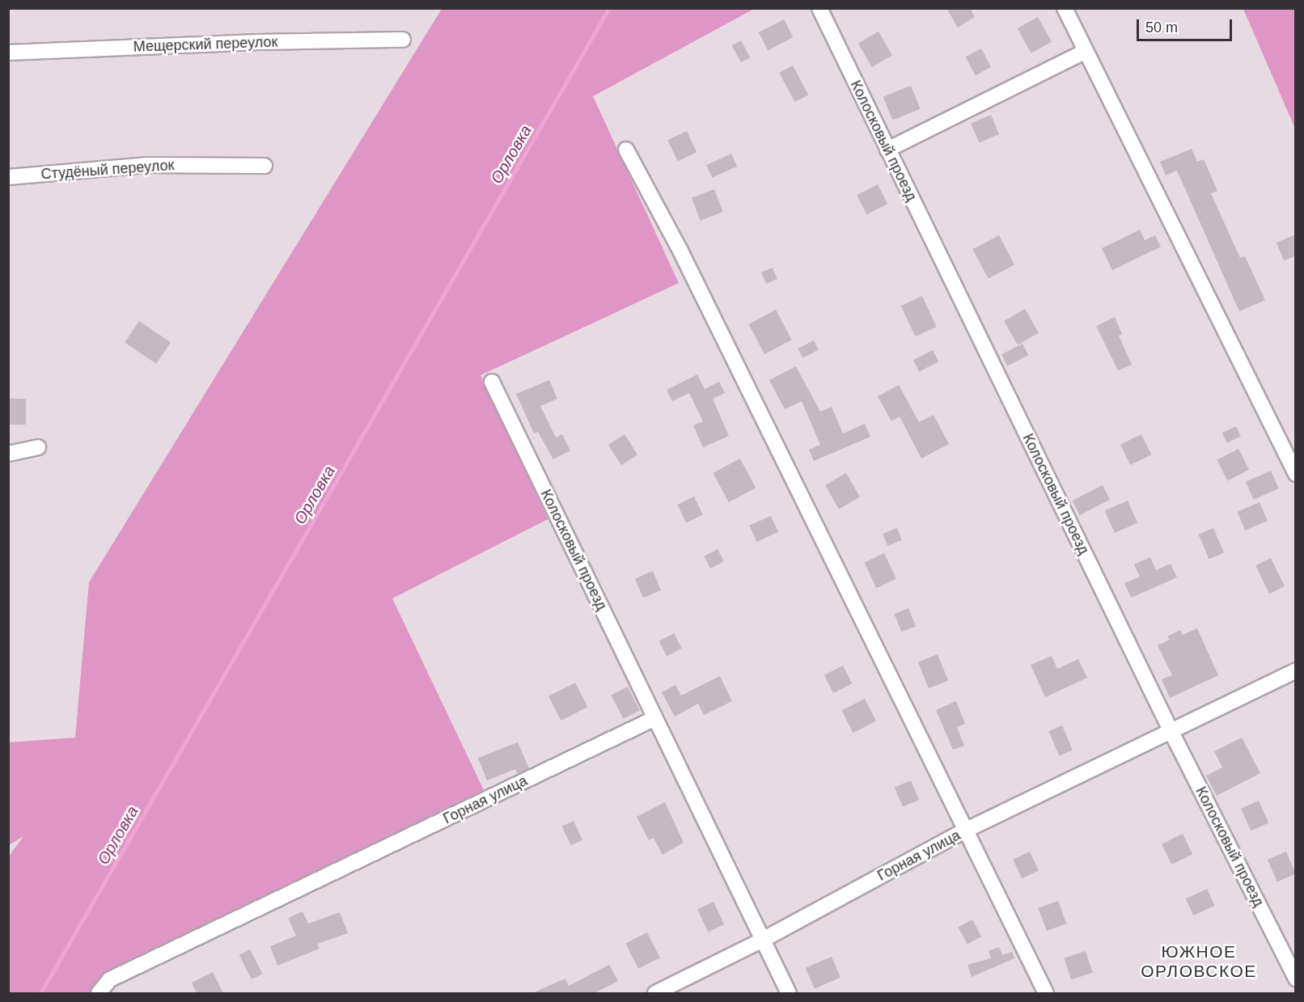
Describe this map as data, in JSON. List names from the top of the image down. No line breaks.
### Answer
{"streets":{"street":["Мещерский переулок","Колосковый проезд","Студёный переулок","Горная улица"]},"crossings":[["Колосковый проезд","Горная улица"]],"districts":["ЮЖНОЕ ОРЛОВСКОЕ"],"water":["Орловка"],"scale_bar":"50 m"}
